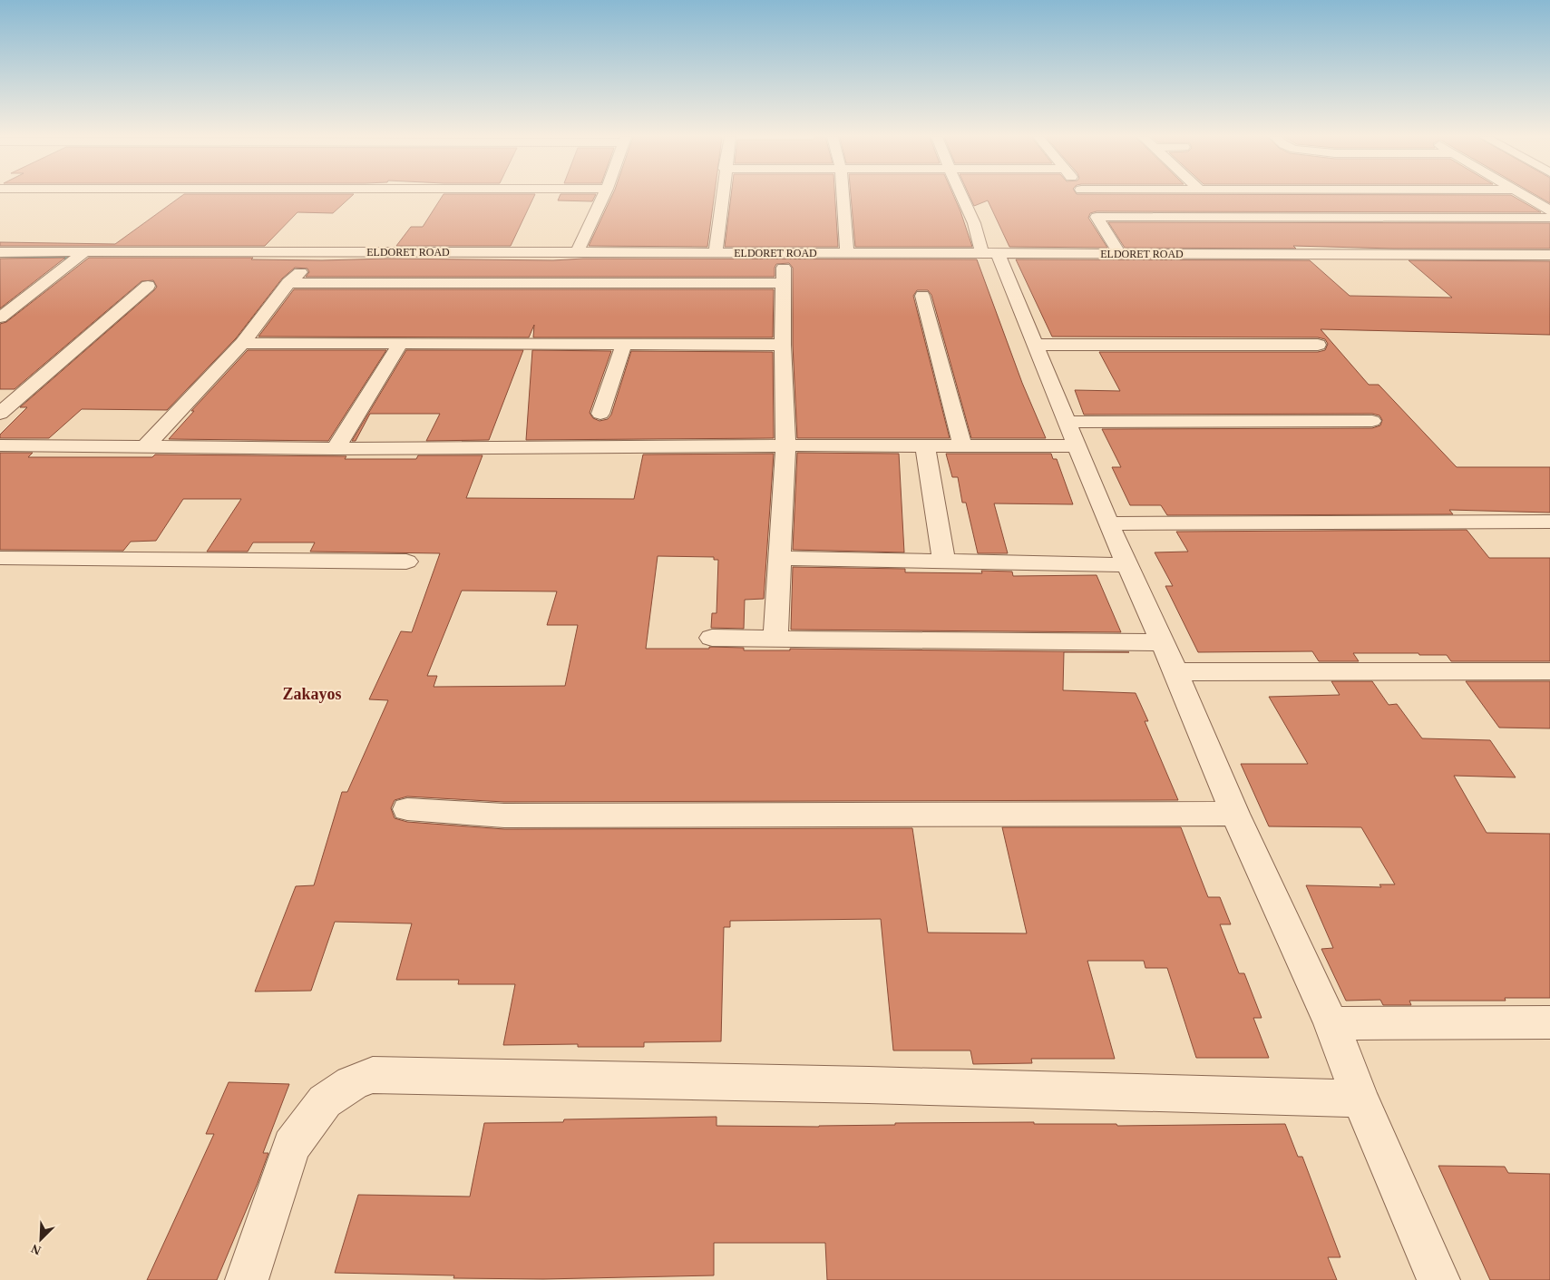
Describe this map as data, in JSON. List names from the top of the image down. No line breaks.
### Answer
{"streets":{"street":["ELDORET ROAD"]},"districts":["Zakayos"],"north":"bottom left"}
